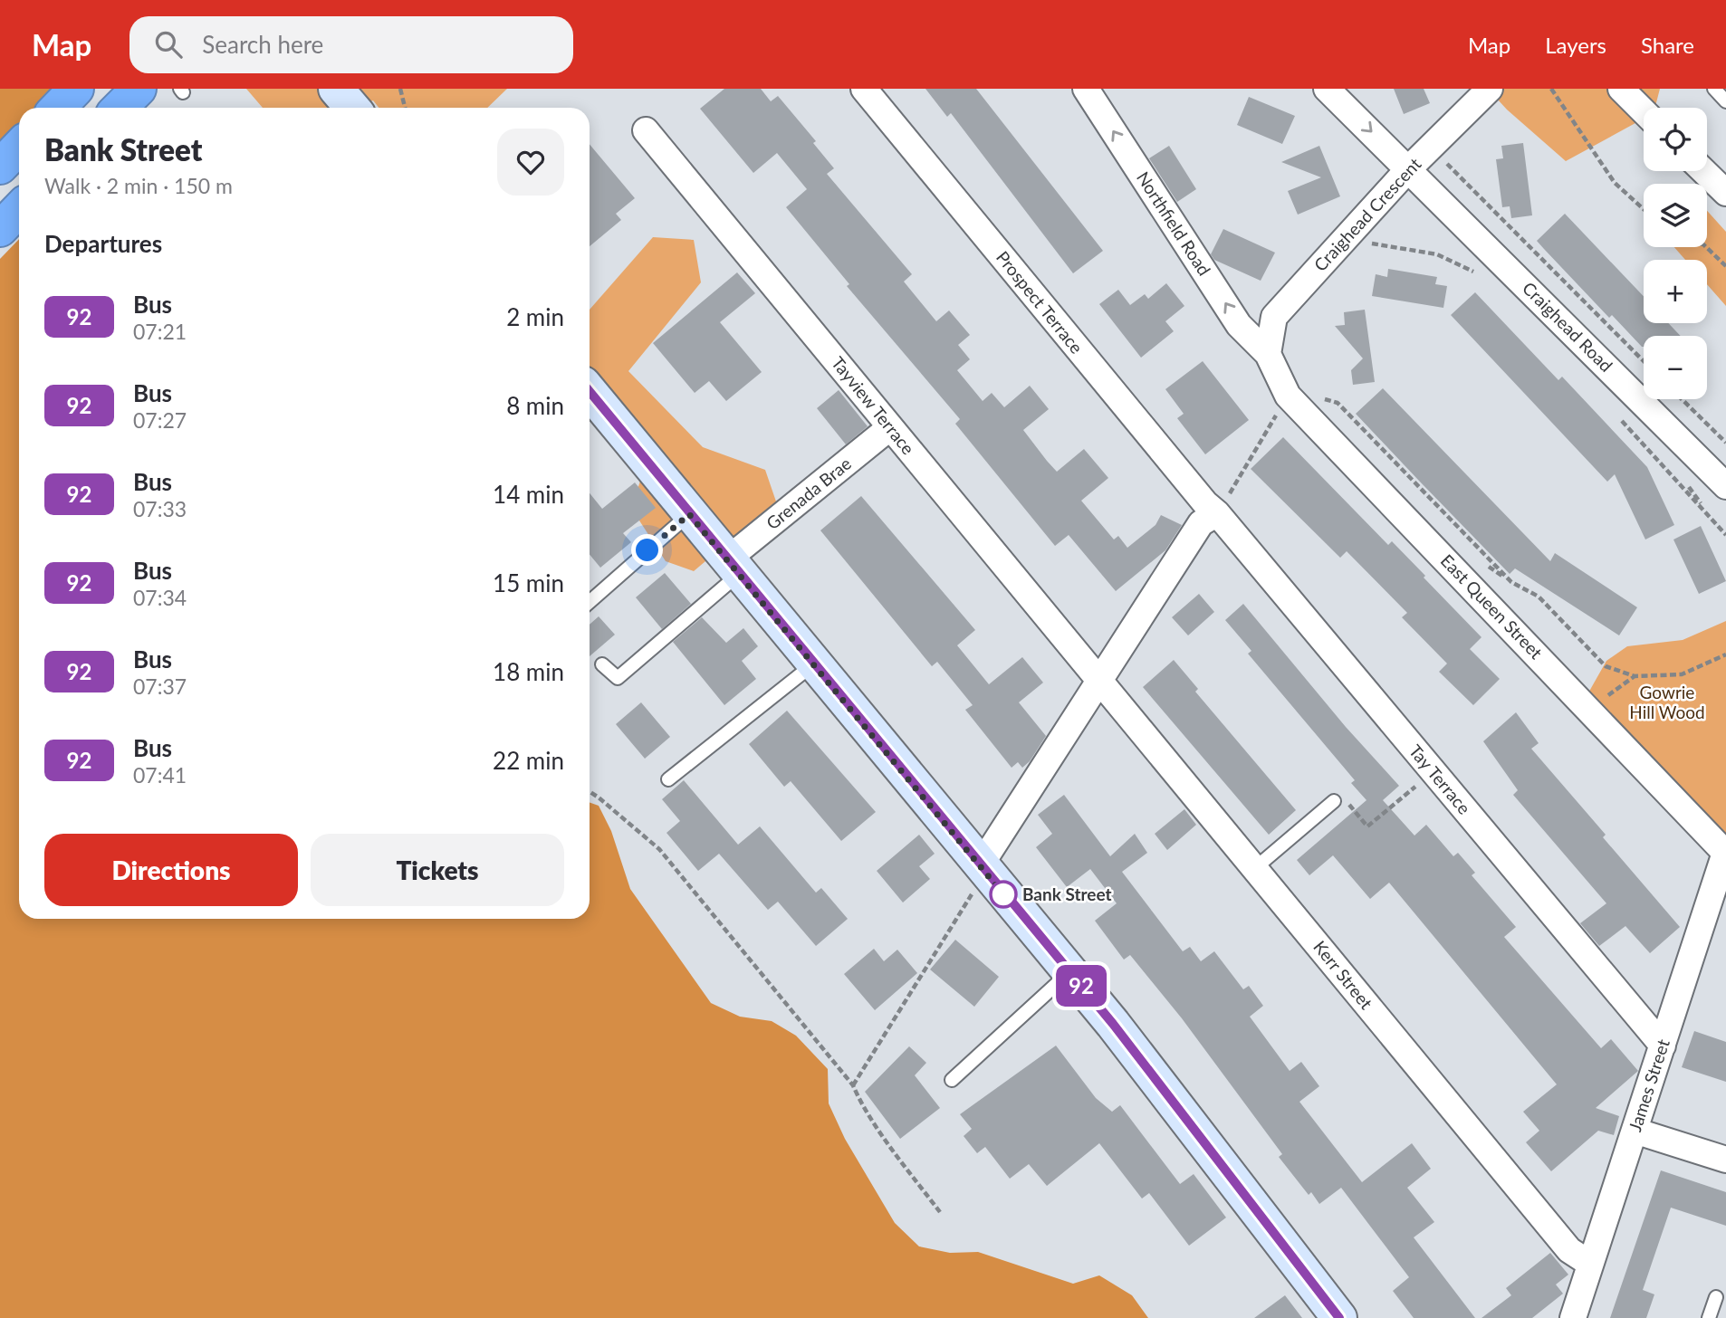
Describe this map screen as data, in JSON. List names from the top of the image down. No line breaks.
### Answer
{"streets":{"street":["Craighead Crescent","Northfield Road","Prospect Terrace","Craighead Road","Tayview Terrace","Grenada Brae","East Queen Street","Tay Terrace","Kerr Street","James Street"]},"crossings":[["Craighead Crescent","Northfield Road"],["Craighead Crescent","Craighead Road"],["Craighead Crescent","East Queen Street"],["Northfield Road","East Queen Street"],["Prospect Terrace","Tay Terrace"],["Tayview Terrace","Grenada Brae"],["Tayview Terrace","Kerr Street"],["East Queen Street","James Street"],["Tay Terrace","James Street"],["Kerr Street","James Street"]],"one_way":["Northfield Road"],"parks":["Gowrie Hill Wood"],"places":["Bank Street"],"lines":["bus line 92"],"page":{"header":"Map","search":"Search here","nav":["Map","Layers","Share"],"on_map":"92","map_buttons":["+","−"],"heading":[["Bank Street","Walk · 2 min · 150 m"],"Departures"],"list":[{"mark":"92","name":"Bus","note":"07:21","value":"2 min"},{"mark":"92","name":"Bus","note":"07:27","value":"8 min"},{"mark":"92","name":"Bus","note":"07:33","value":"14 min"},{"mark":"92","name":"Bus","note":"07:34","value":"15 min"},{"mark":"92","name":"Bus","note":"07:37","value":"18 min"},{"mark":"92","name":"Bus","note":"07:41","value":"22 min"}],"buttons":["Directions","Tickets"]}}
